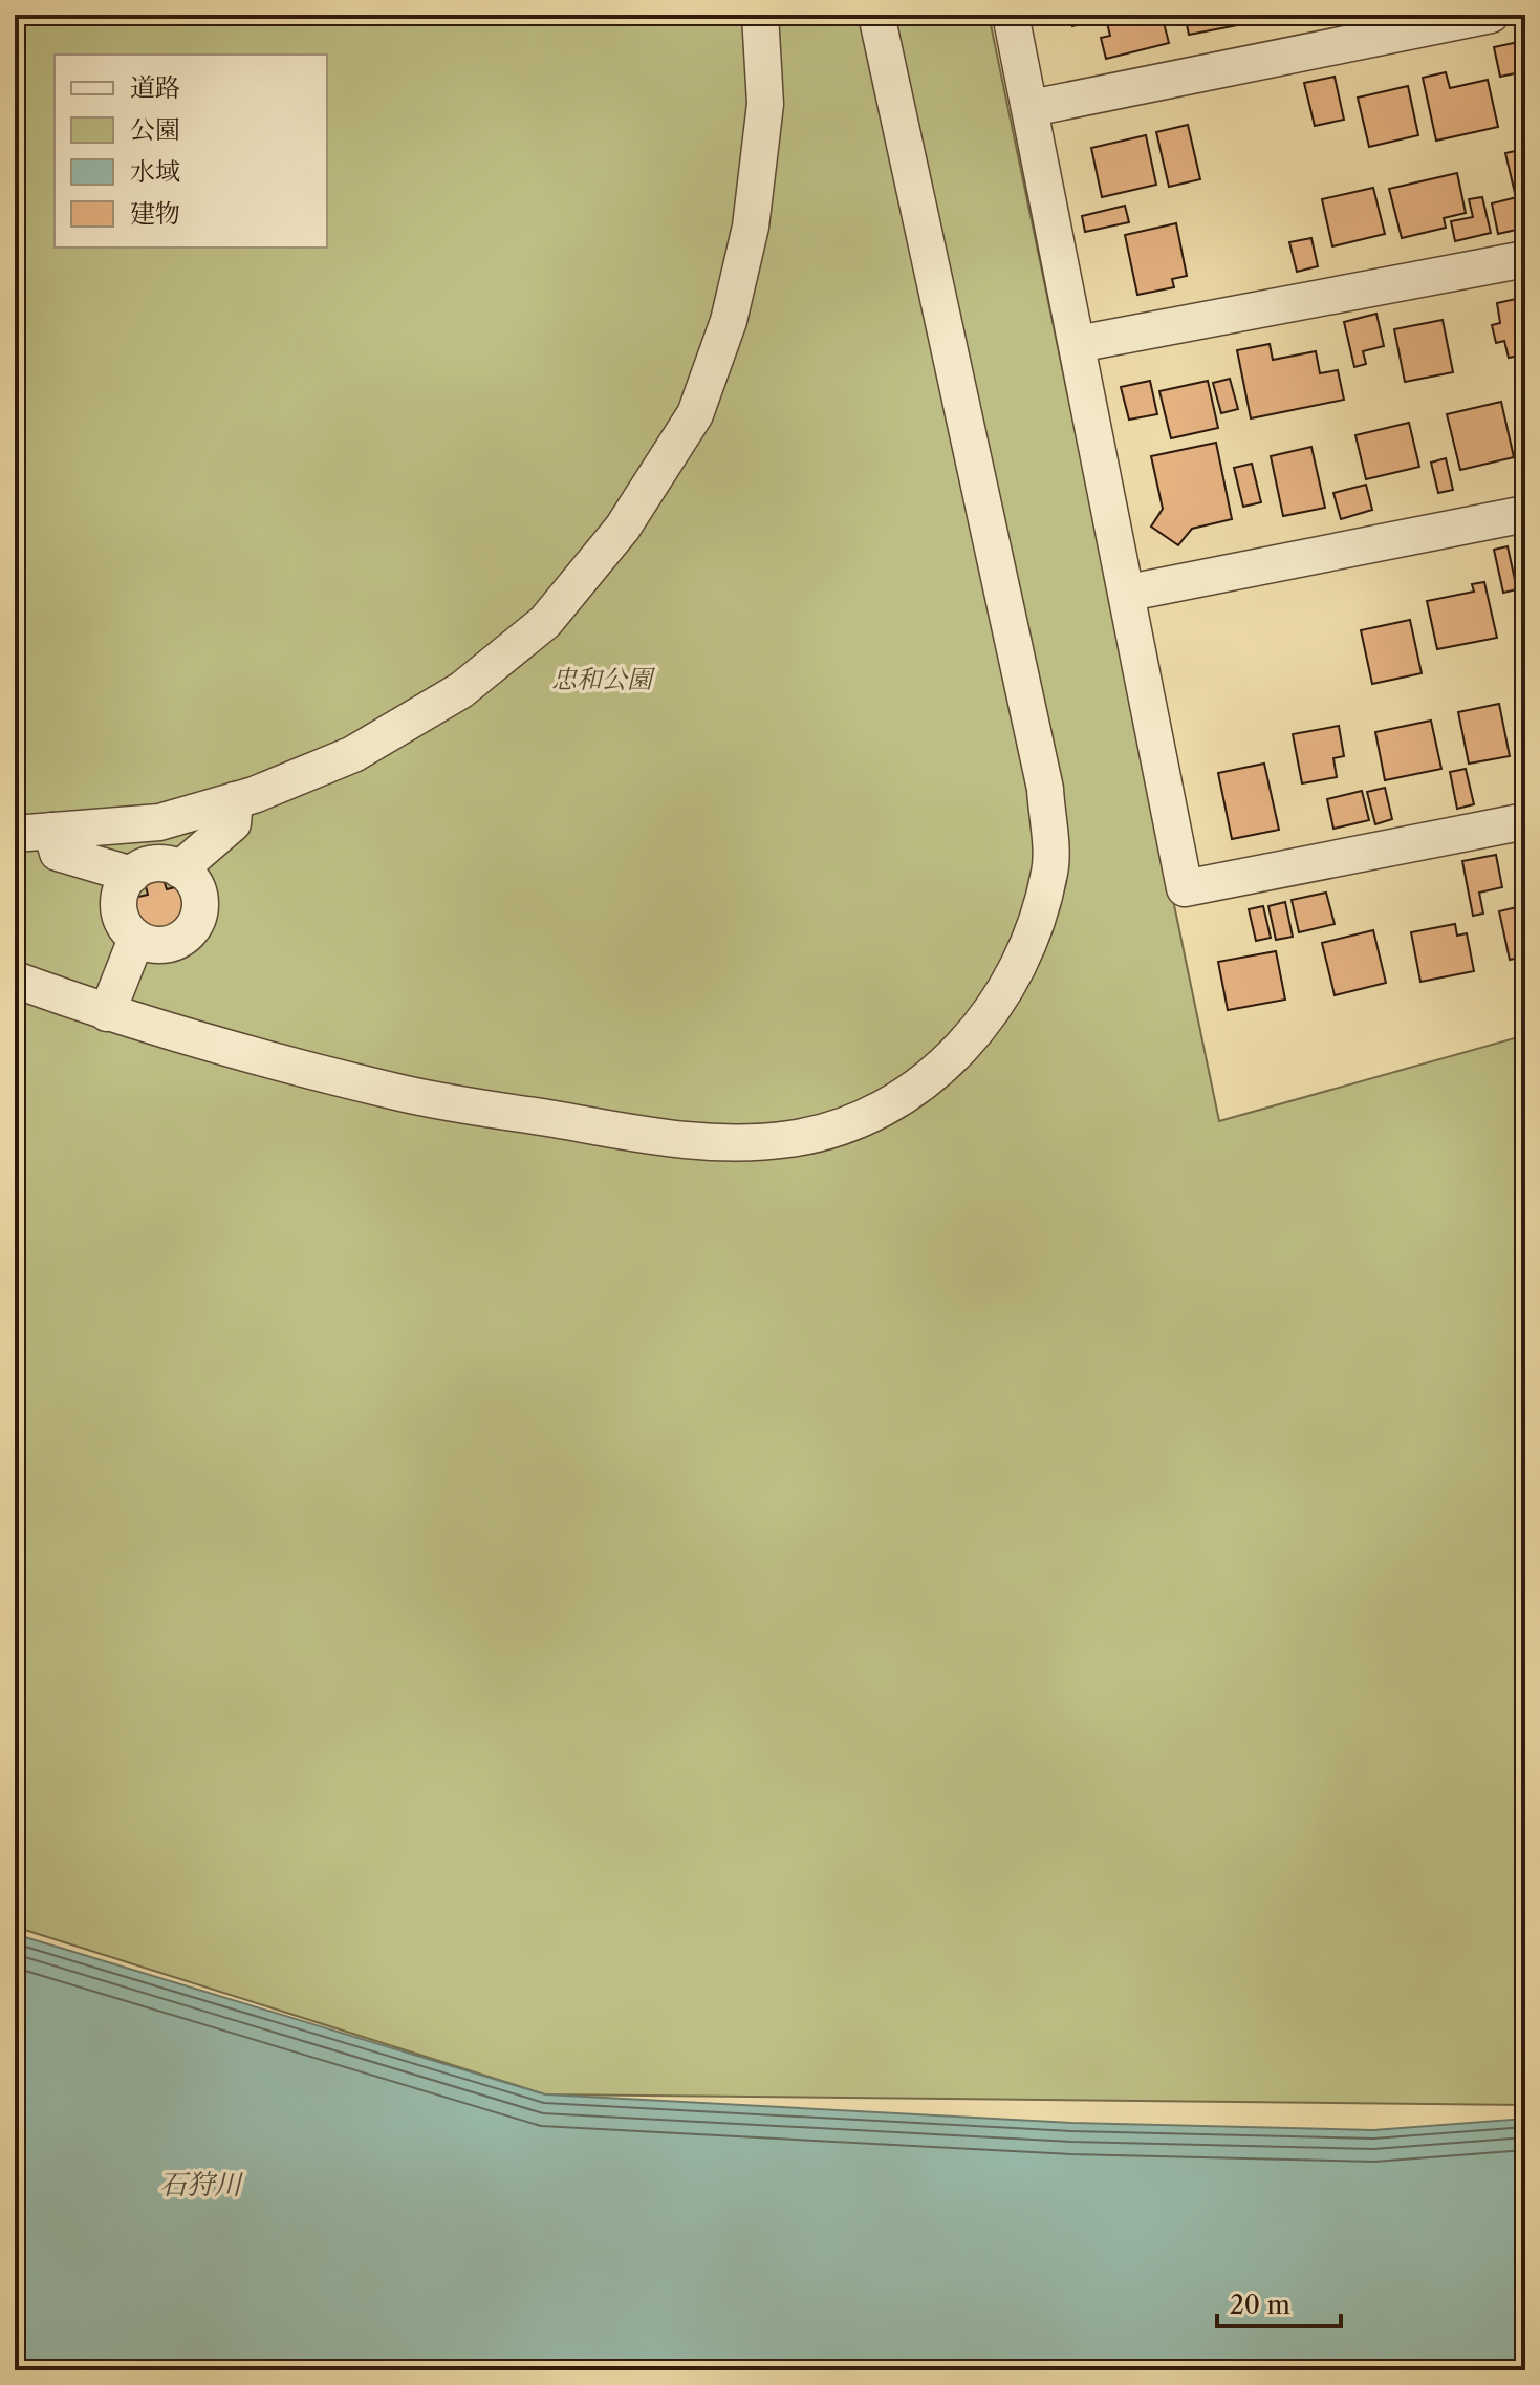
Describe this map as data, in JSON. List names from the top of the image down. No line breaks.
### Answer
{"water":["石狩川"],"parks":["忠和公園"],"legend":["道路","公園","水域","建物"],"scale_bar":"20 m"}
